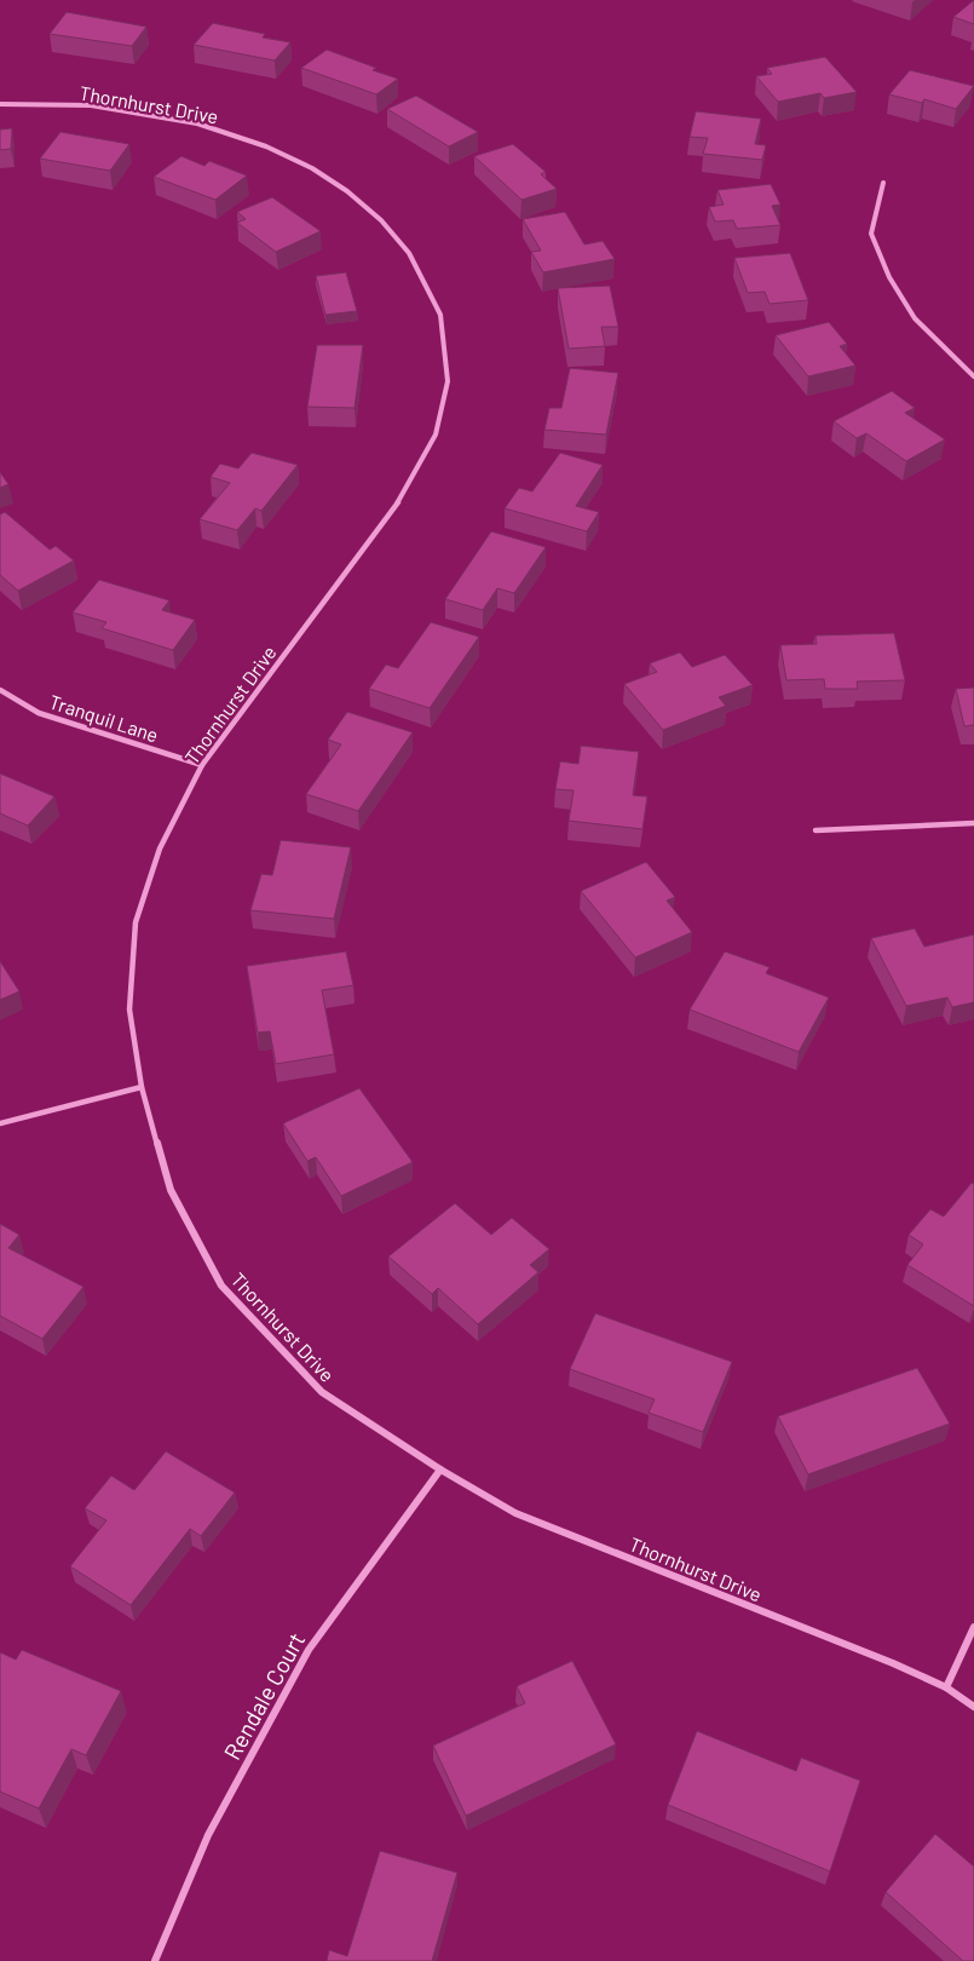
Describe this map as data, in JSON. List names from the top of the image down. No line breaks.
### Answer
{"streets":{"street":["Thornhurst Drive","Tranquil Lane","Rendale Court"]},"crossings":[["Thornhurst Drive","Tranquil Lane"],["Thornhurst Drive","Rendale Court"]]}
